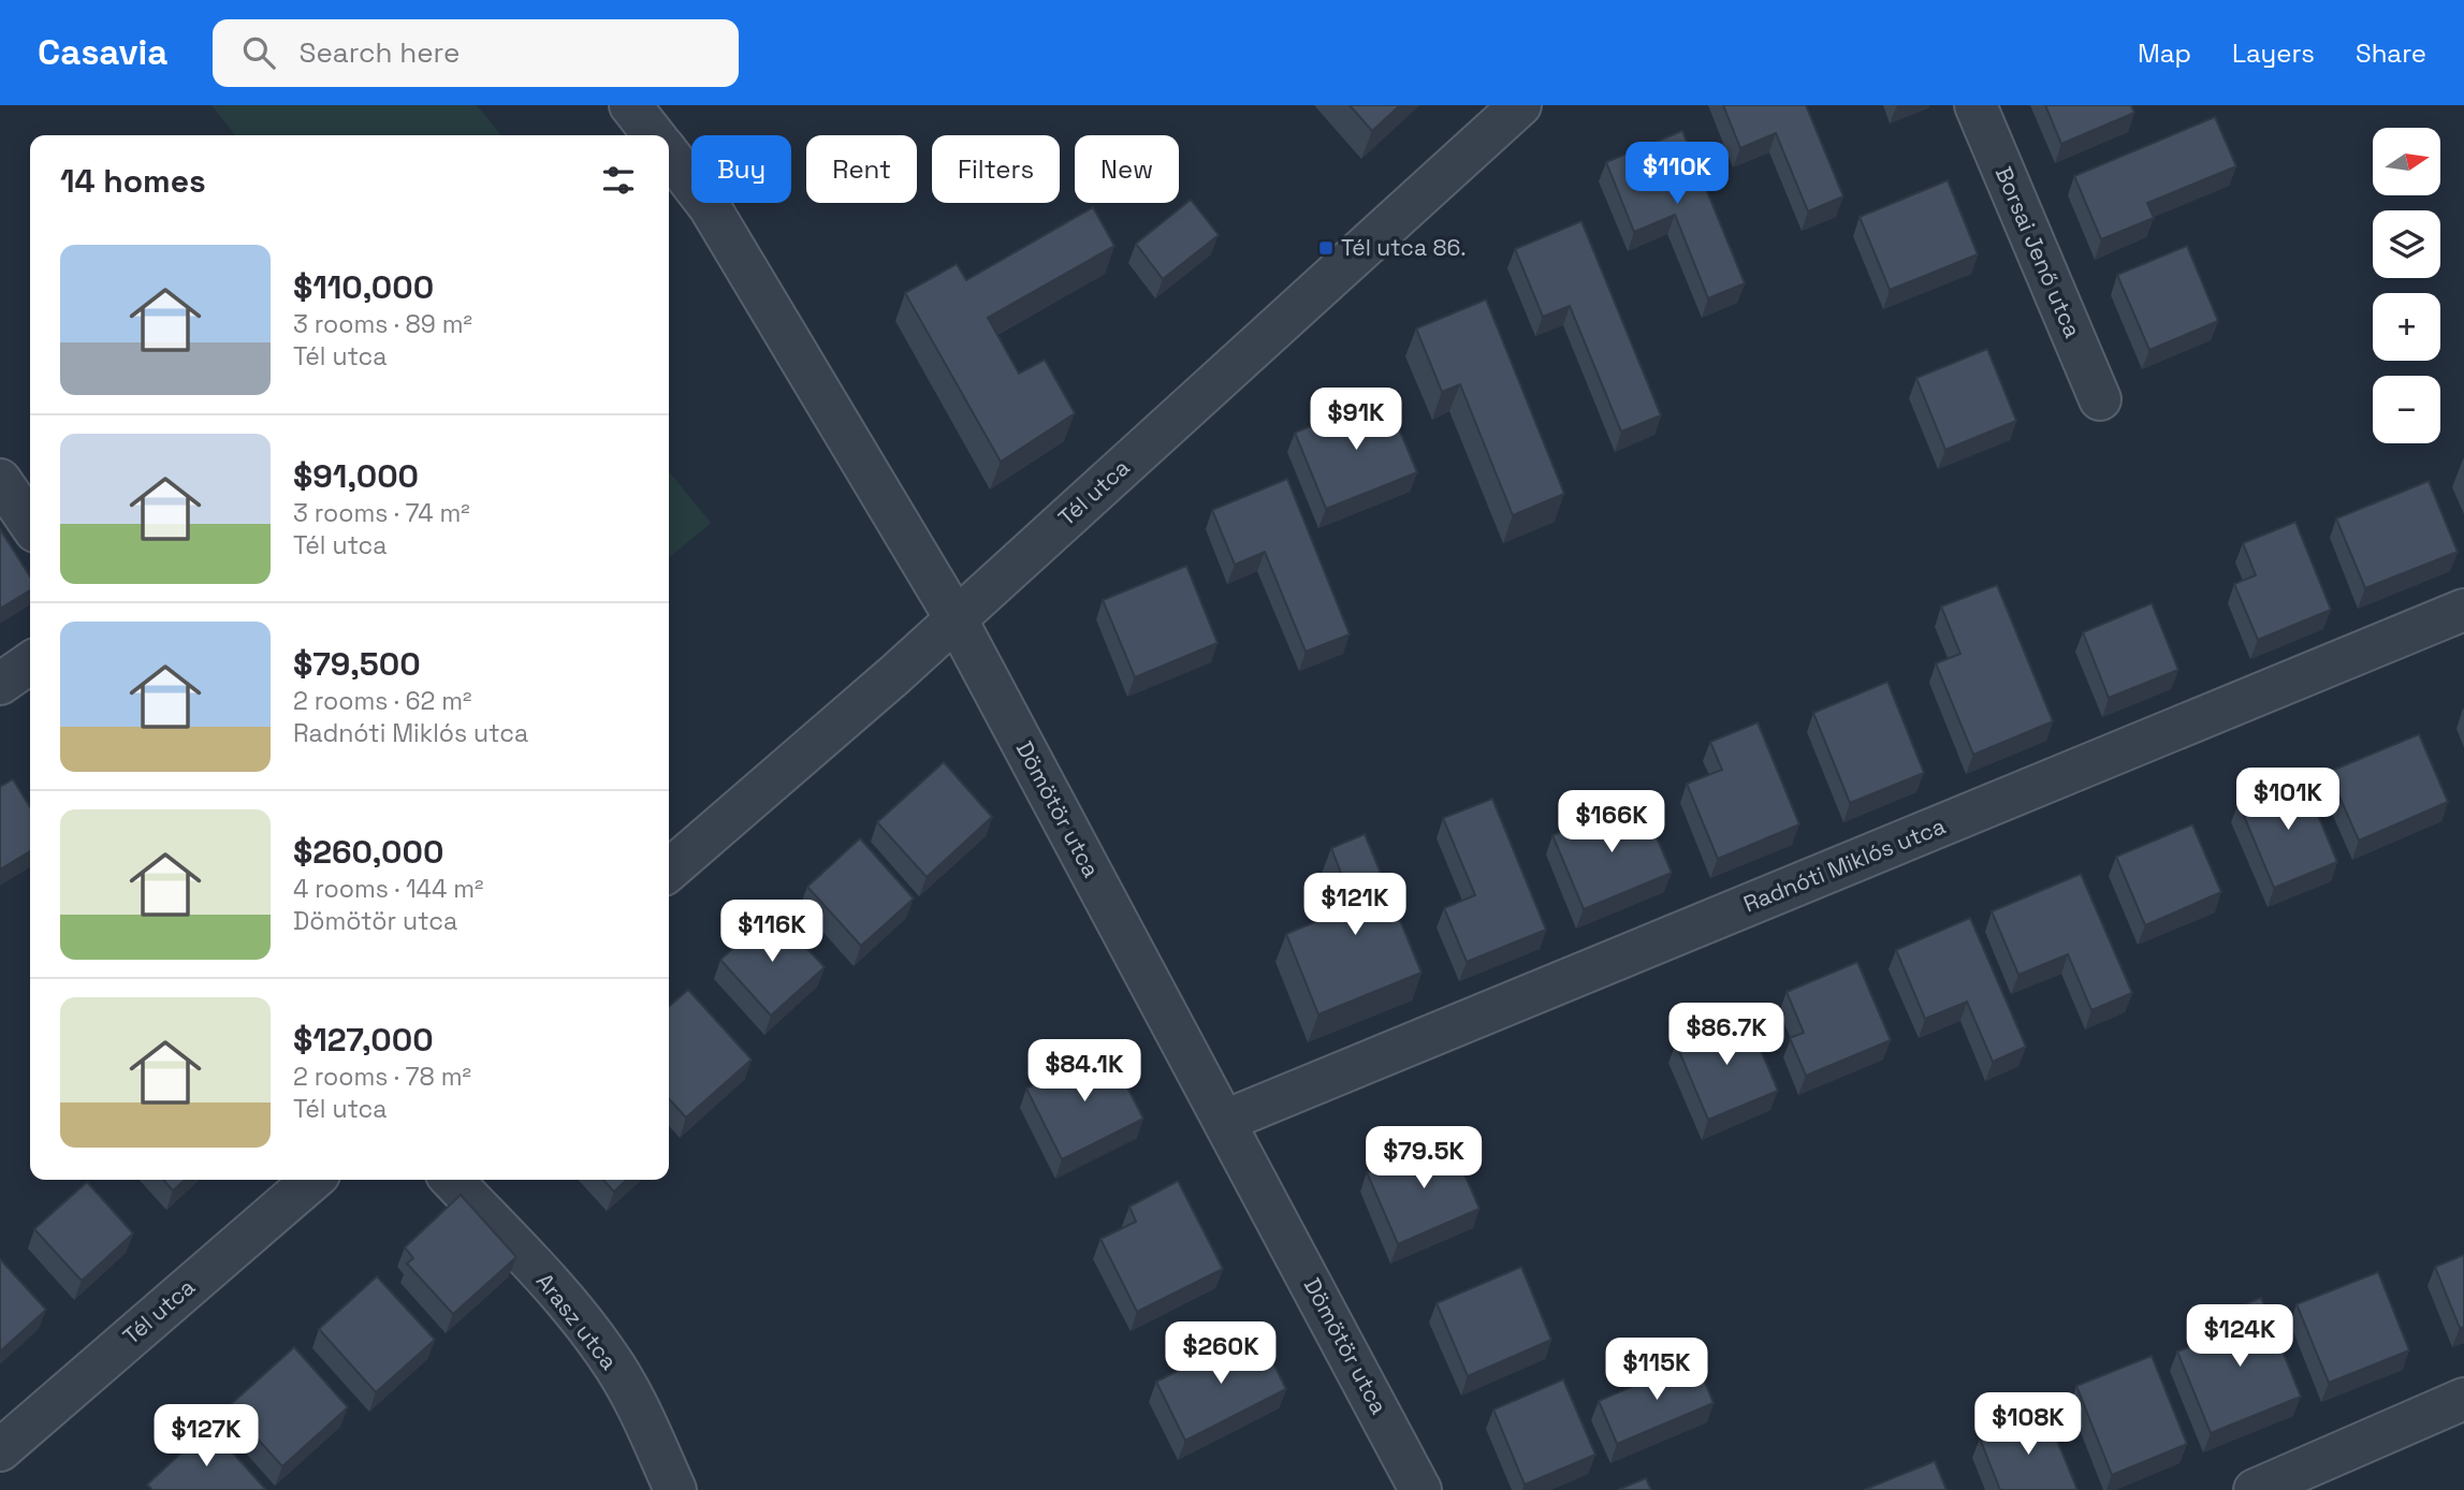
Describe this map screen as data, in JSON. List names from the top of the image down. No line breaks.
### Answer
{"streets":{"street":["Borsai Jenő utca","Tél utca","Dömötör utca","Radnóti Miklós utca","Arasz utca"]},"crossings":[["Tél utca","Dömötör utca"],["Dömötör utca","Radnóti Miklós utca"]],"places":{"transit":["Tél utca 86."]},"north":"right","page":{"header":"Casavia","search":"Search here","nav":["Map","Layers","Share"],"map_buttons":["+","−"],"chip":["Buy","Rent","Filters","New"],"heading":"14 homes","price":["$110K","$91K","$101K","$166K","$121K","$116K","$86.7K","$84.1K","$79.5K","$124K","$260K","$115K","$108K","$127K"],"list":[{"name":"$110,000","note":"3 rooms · 89 m² · Tél utca"},{"name":"$91,000","note":"3 rooms · 74 m² · Tél utca"},{"name":"$79,500","note":"2 rooms · 62 m² · Radnóti Miklós utca"},{"name":"$260,000","note":"4 rooms · 144 m² · Dömötör utca"},{"name":"$127,000","note":"2 rooms · 78 m² · Tél utca"}]}}
